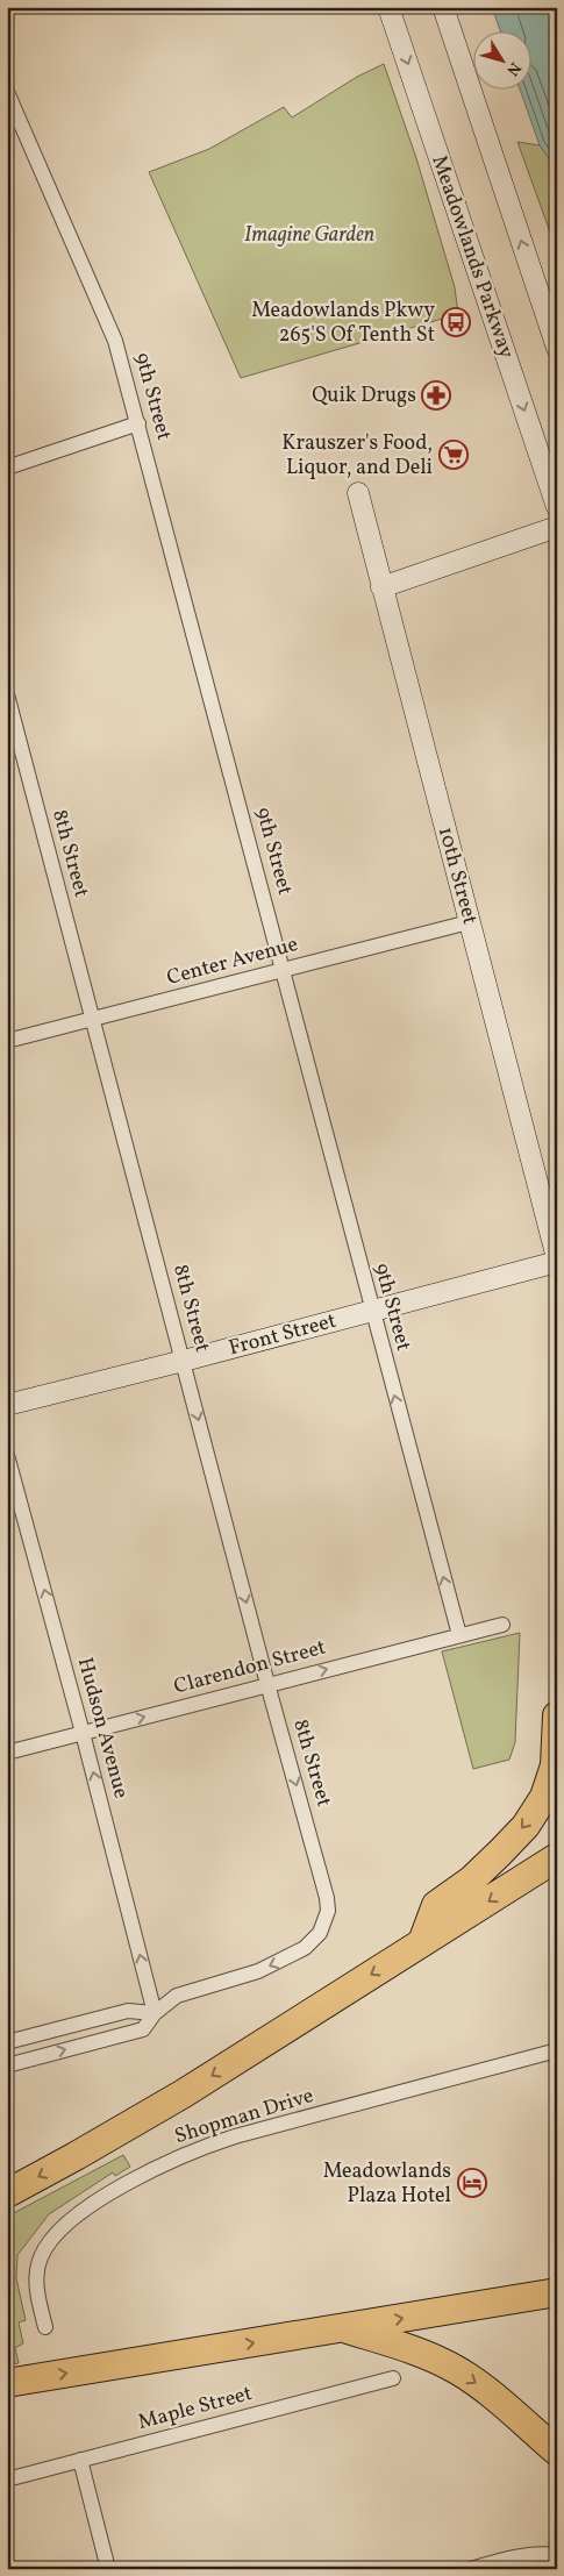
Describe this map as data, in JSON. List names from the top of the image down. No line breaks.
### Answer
{"streets":{"street":["Meadowlands Parkway","9th Street","8th Street","10th Street","Center Avenue","Front Street","Clarendon Street","Hudson Avenue","Shopman Drive","Maple Street"]},"crossings":[["9th Street","Center Avenue"],["9th Street","Front Street"],["9th Street","Clarendon Street"],["8th Street","Center Avenue"],["8th Street","Front Street"],["8th Street","Clarendon Street"],["8th Street","Hudson Avenue"],["10th Street","Center Avenue"],["10th Street","Front Street"],["Clarendon Street","Hudson Avenue"]],"one_way":["8th Street","Clarendon Street","Hudson Avenue"],"parks":["Imagine Garden"],"places":{"bus stop":["Meadowlands Pkwy 265'S Of Tenth St"],"pharmacy":["Quik Drugs"],"supermarket":["Krauszer's Food, Liquor, and Deli"],"hotel":["Meadowlands Plaza Hotel"]},"north":"bottom right"}
